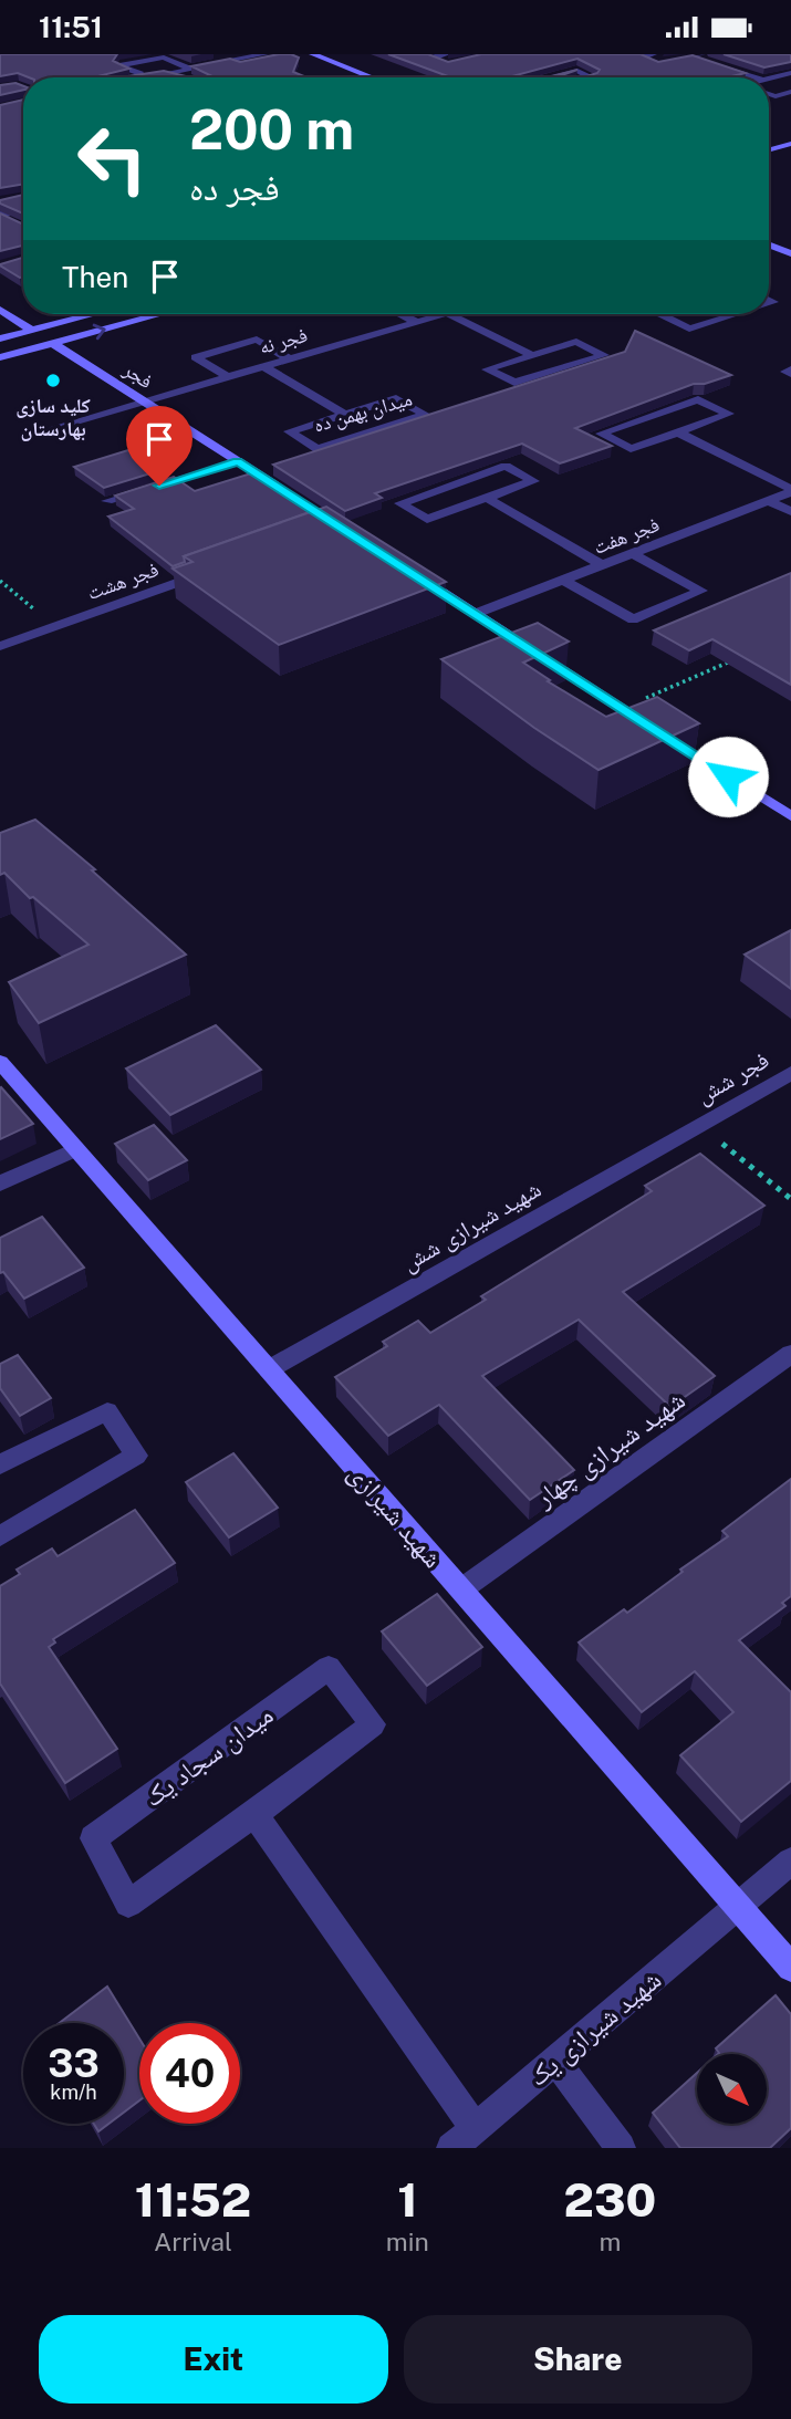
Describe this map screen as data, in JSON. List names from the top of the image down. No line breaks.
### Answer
{"streets":{"street":["فجر نه","فجر","میدان بهمن ده","فجر هفت","فجر هشت","فجر شش","شهید شیرازی شش","شهید شیرازی چهار","شهید شیرازی","میدان سجاد یک","شهید شیرازی یک"]},"crossings":[["فجر نه","فجر"],["فجر شش","شهید شیرازی شش"],["شهید شیرازی شش","شهید شیرازی"],["شهید شیرازی چهار","شهید شیرازی"],["شهید شیرازی","شهید شیرازی یک"]],"places":["کلید سازی بهارستان"],"north":"bottom right","page":{"status":"11:51","turn":["200 m","فجر ده"],"then":"Then","speed":"33 km/h","limit":"40","eta":["11:52","Arrival","1","min","230","m"],"buttons":["Exit","Share"]}}
